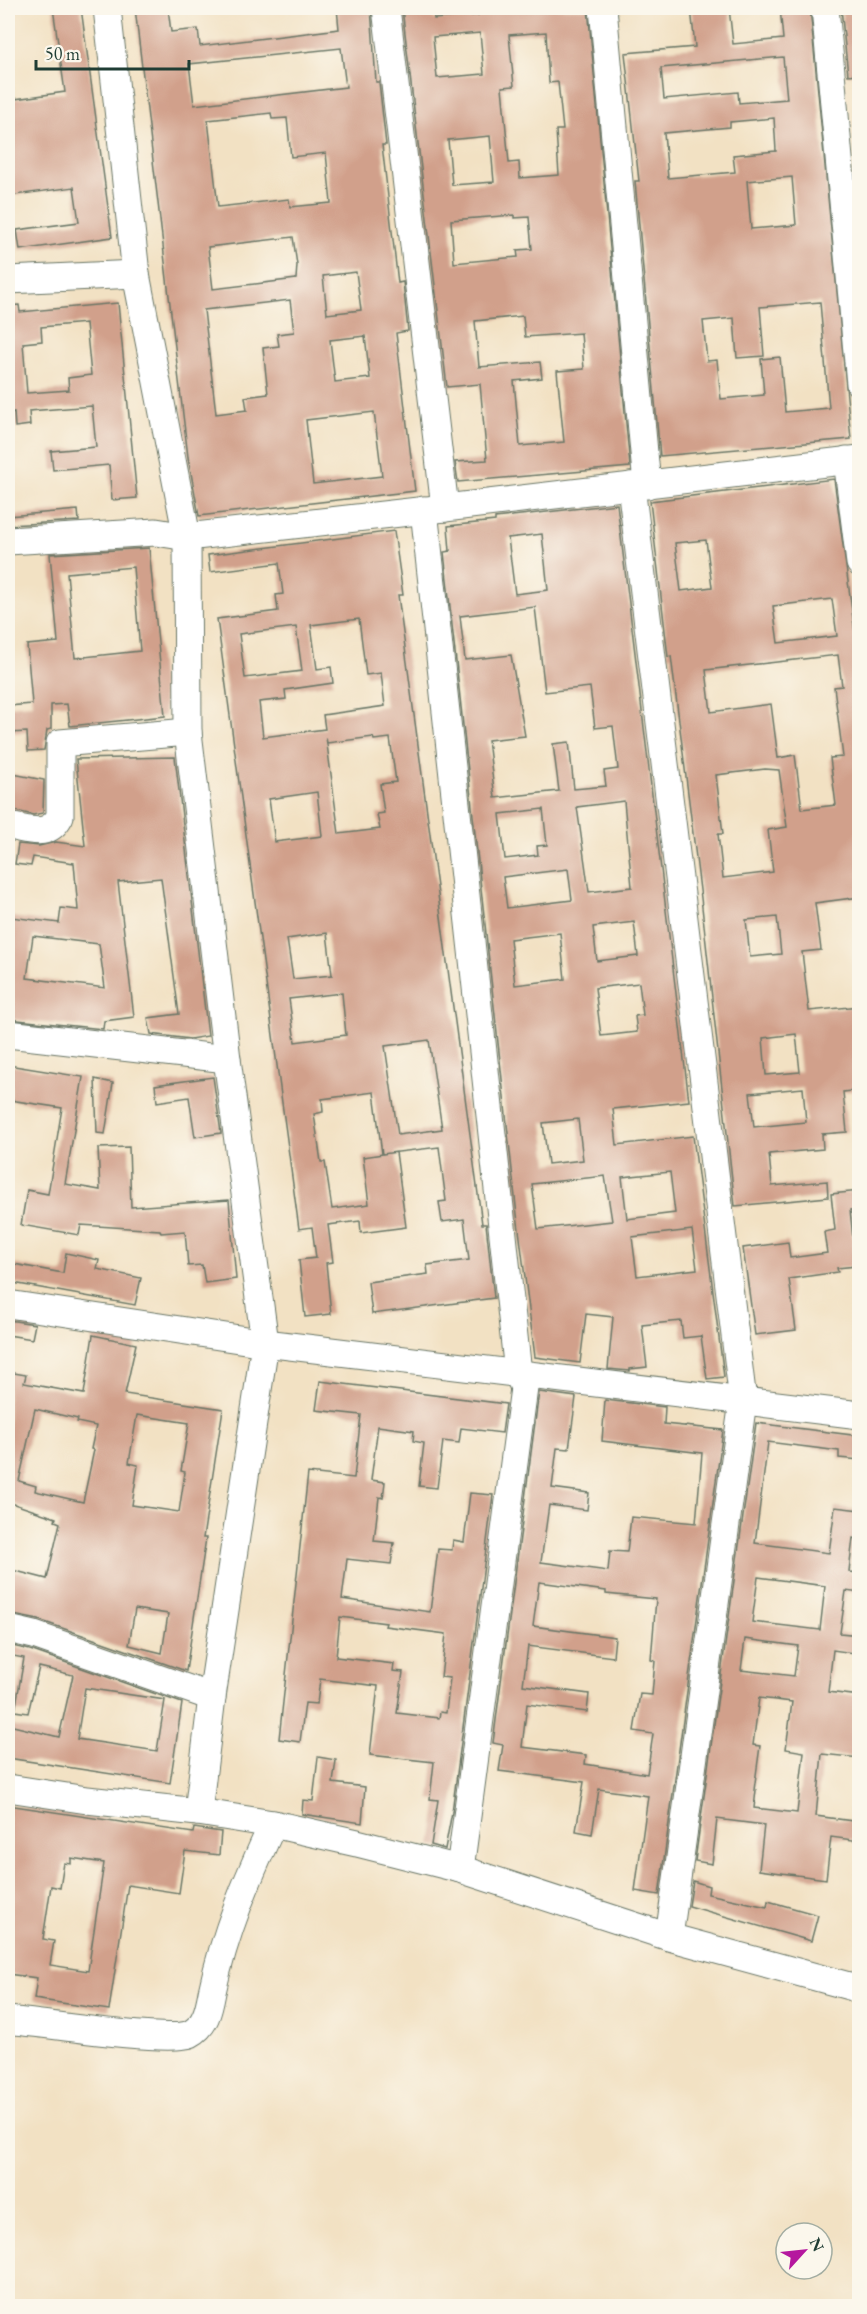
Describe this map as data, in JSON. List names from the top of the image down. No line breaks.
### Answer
{"scale_bar":"50 m","north":"top right"}
